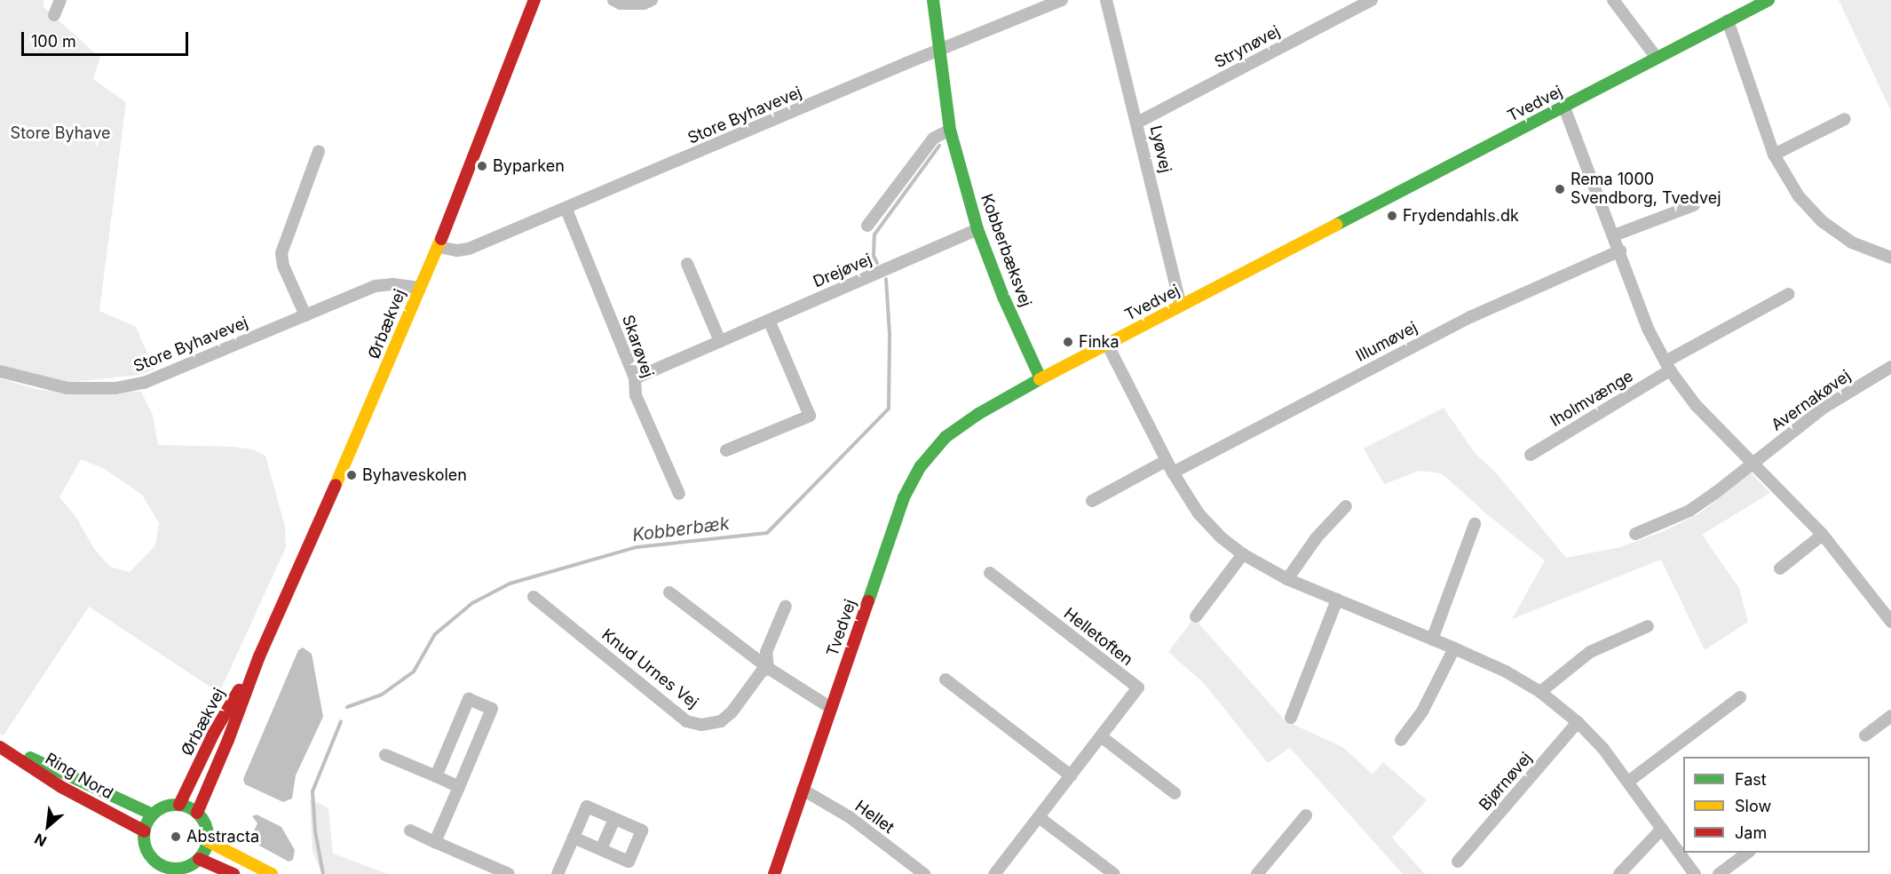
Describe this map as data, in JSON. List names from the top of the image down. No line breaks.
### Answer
{"streets":{"street":["Strynøvej","Tvedvej","Store Byhavevej","Lyøvej","Kobberbæksvej","Drejøvej","Ørbækvej","Illumøvej","Skarøvej","Iholmvænge","Avernakøvej","Helletoften","Knud Urnes Vej","Ring Nord","Bjørnøvej","Hellet"]},"crossings":[["Strynøvej","Lyøvej"],["Tvedvej","Lyøvej"],["Tvedvej","Kobberbæksvej"],["Tvedvej","Hellet"],["Store Byhavevej","Kobberbæksvej"],["Store Byhavevej","Ørbækvej"],["Store Byhavevej","Skarøvej"],["Kobberbæksvej","Drejøvej"],["Drejøvej","Skarøvej"],["Ørbækvej","Ring Nord"]],"water":["Kobberbæk"],"parks":["Store Byhave"],"places":["Byparken","Rema 1000 Svendborg, Tvedvej","Frydendahls.dk","Finka","Byhaveskolen","Abstracta"],"legend":["Fast","Slow","Jam"],"scale_bar":"100 m","north":"bottom left"}
